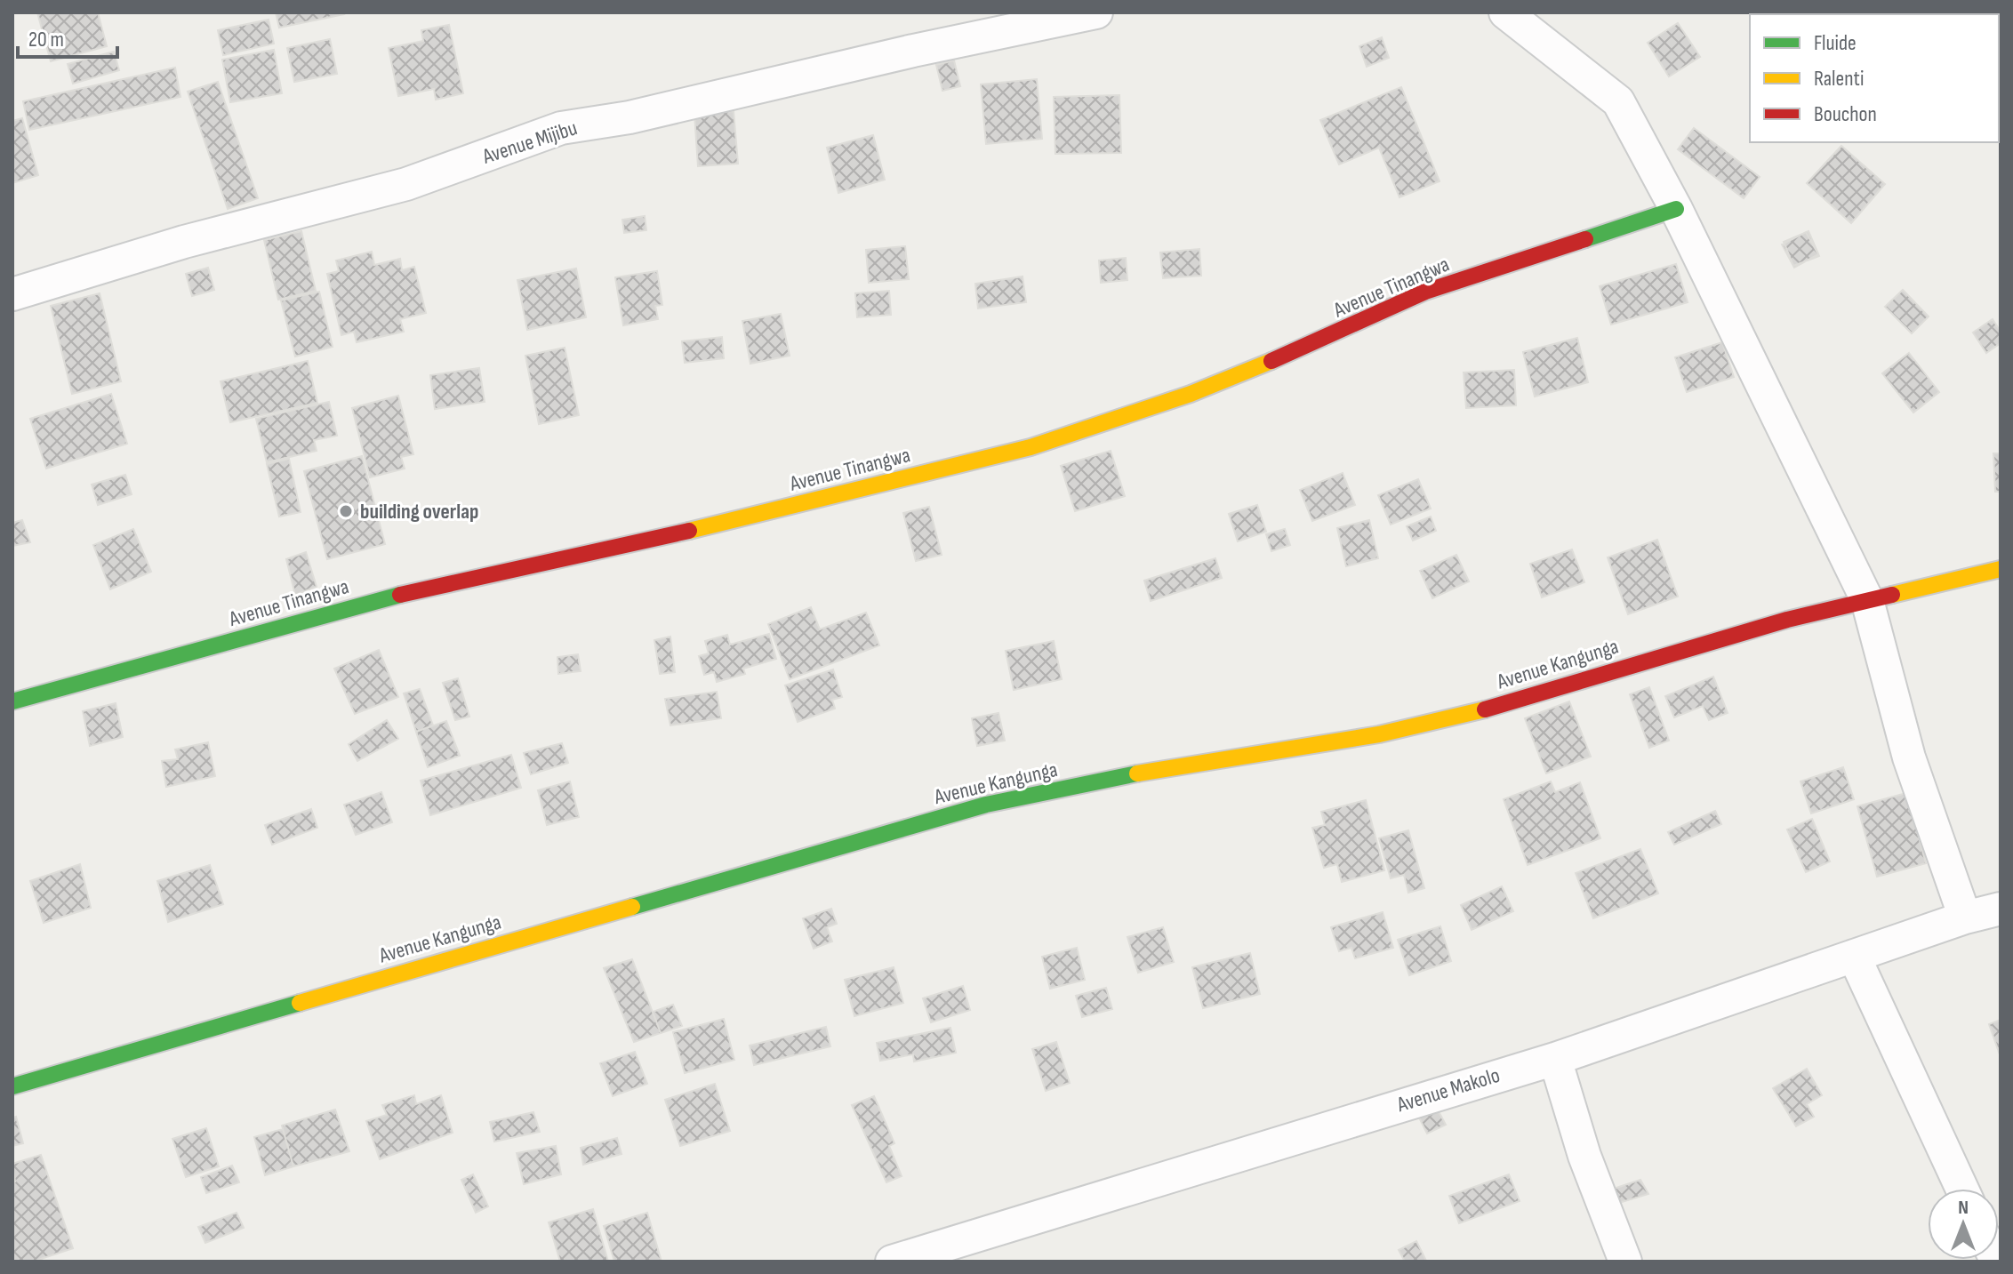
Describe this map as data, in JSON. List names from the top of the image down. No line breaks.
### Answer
{"streets":{"street":["Avenue Mijibu","Avenue Tinangwa","Avenue Kangunga","Avenue Makolo"]},"places":["building overlap"],"legend":["Fluide","Ralenti","Bouchon"],"scale_bar":"20 m","north":"top"}
